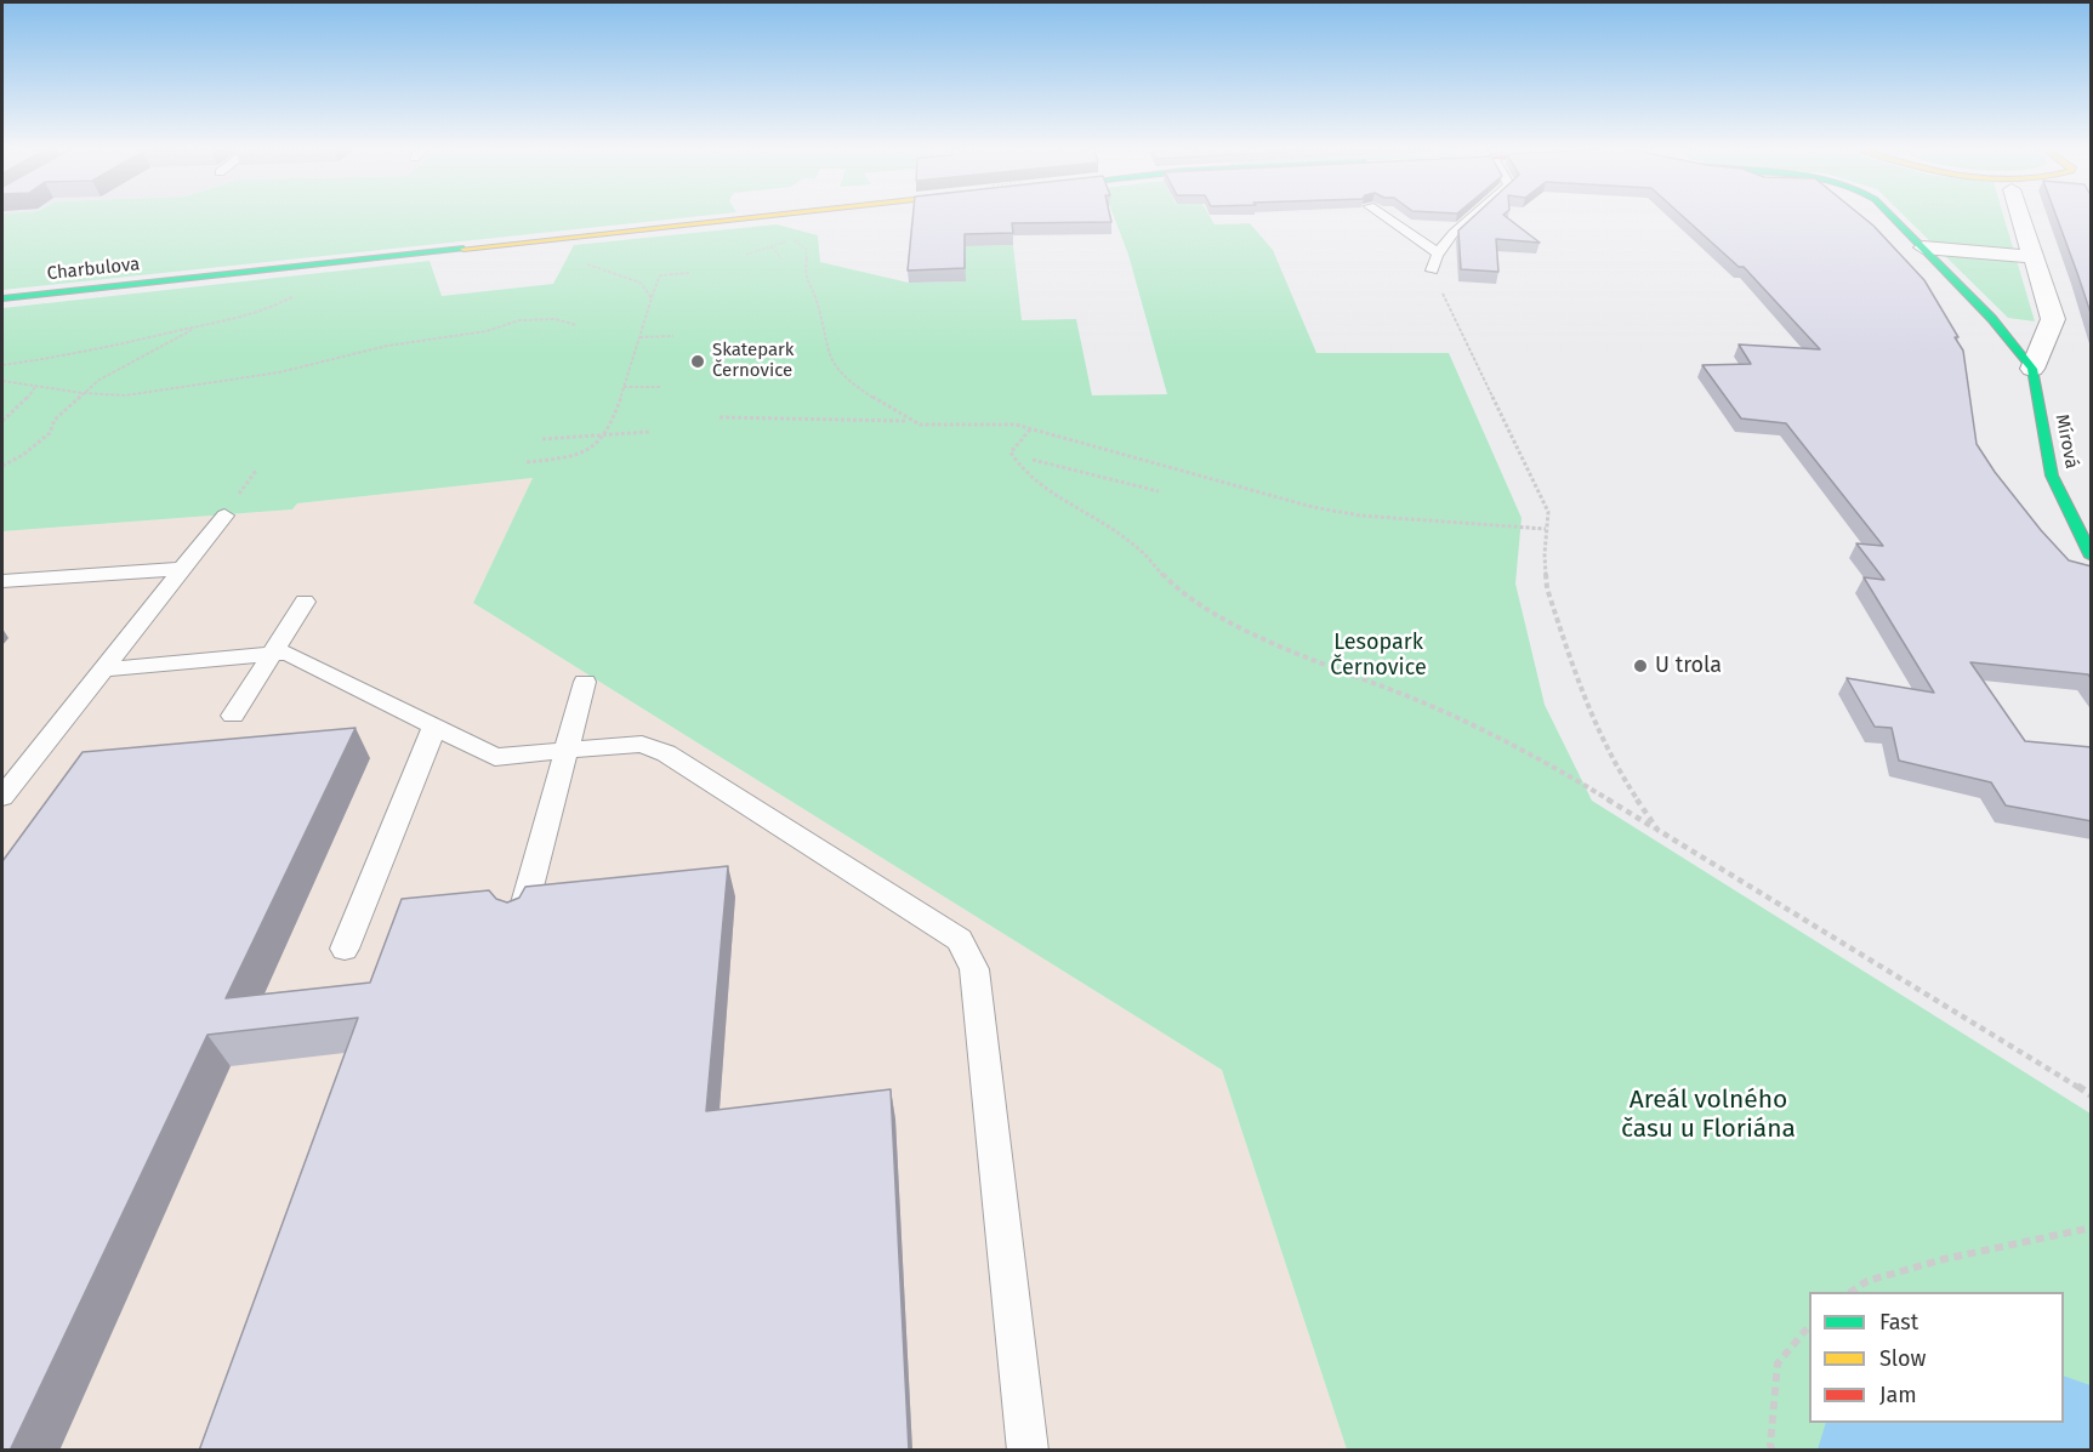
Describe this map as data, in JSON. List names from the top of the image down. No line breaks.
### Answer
{"streets":{"main road":["Charbulova","Mírová"]},"parks":["Lesopark Černovice","Areál volného času u Floriána"],"places":["Skatepark Černovice","U trola"],"legend":["Fast","Slow","Jam"]}
